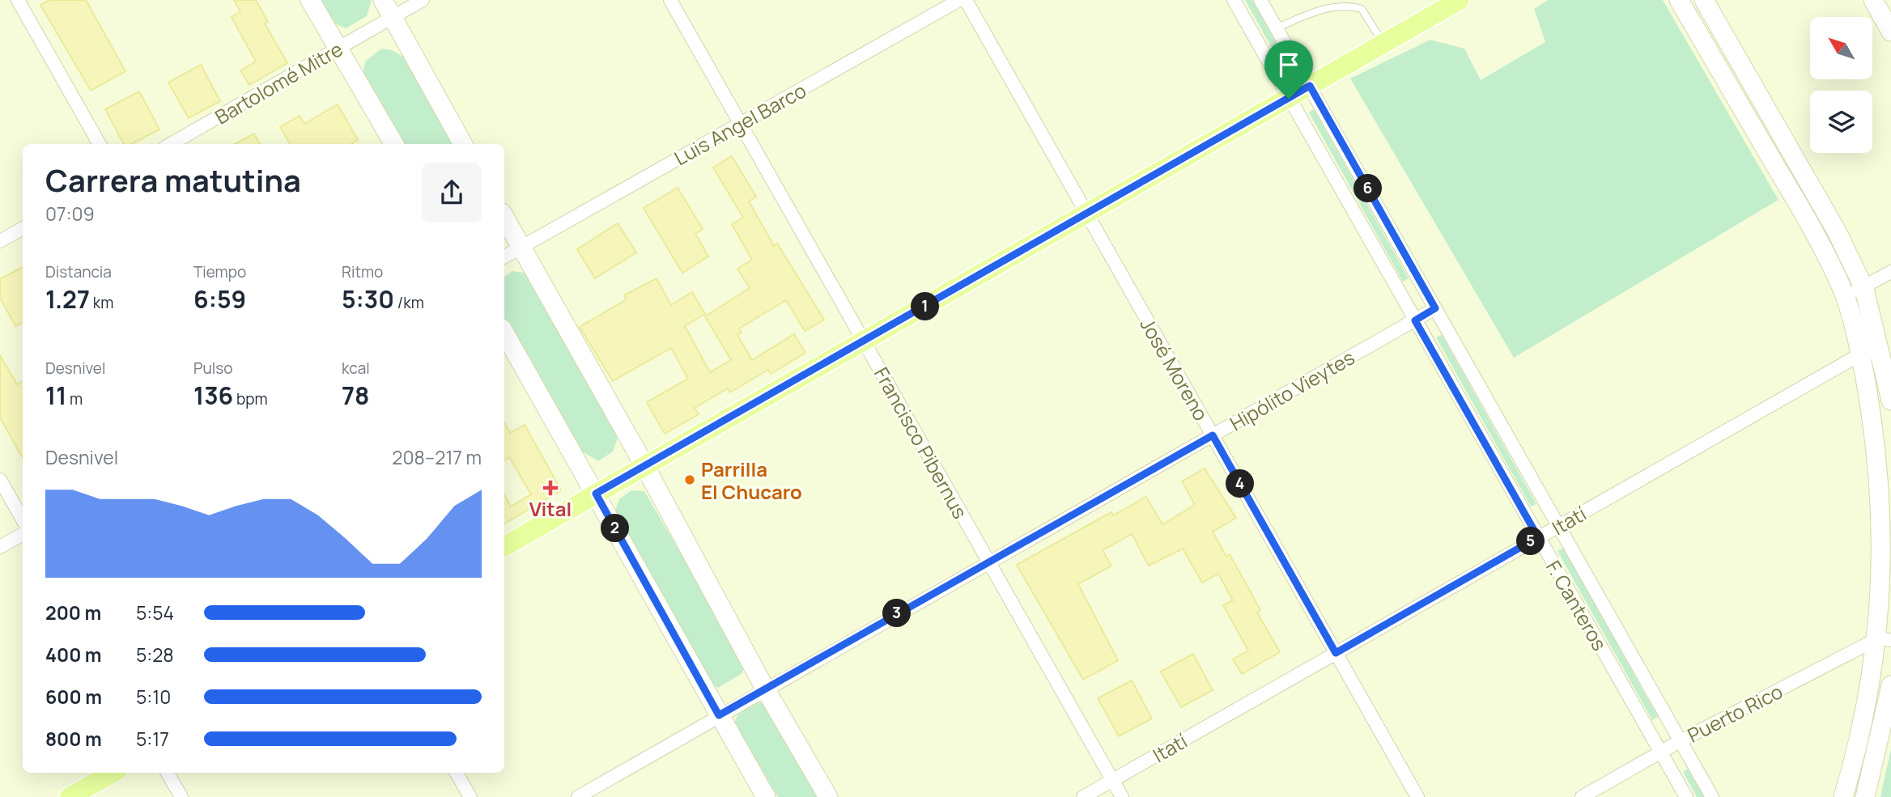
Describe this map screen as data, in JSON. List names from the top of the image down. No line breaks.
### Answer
{"streets":{"street":["Bartolomé Mitre","Luis Angel Barco","José Moreno","Hipólito Vieytes","Francisco Pibernus","Itatí","F. Canteros","Puerto Rico"]},"crossings":[["Luis Angel Barco","Francisco Pibernus"],["José Moreno","Hipólito Vieytes"],["José Moreno","Itatí"],["Hipólito Vieytes","Francisco Pibernus"],["Hipólito Vieytes","F. Canteros"],["Francisco Pibernus","Itatí"],["Itatí","F. Canteros"],["F. Canteros","Puerto Rico"]],"places":{"other":["Parrilla El Chucaro"],"health":["Vital"]},"north":"top left","page":{"heading":["Carrera matutina","07:09"],"pins":["6","1","4","2","5","3"],"stats":[["Distancia","1.27 km"],["Tiempo","6:59"],["Ritmo","5:30 /km"],["Desnivel","11 m"],["Pulso","136 bpm"],["kcal","78"]],"chart":["Desnivel","208–217 m"],"list":[{"name":"200 m","note":"5:54"},{"name":"400 m","note":"5:28"},{"name":"600 m","note":"5:10"},{"name":"800 m","note":"5:17"}]}}
